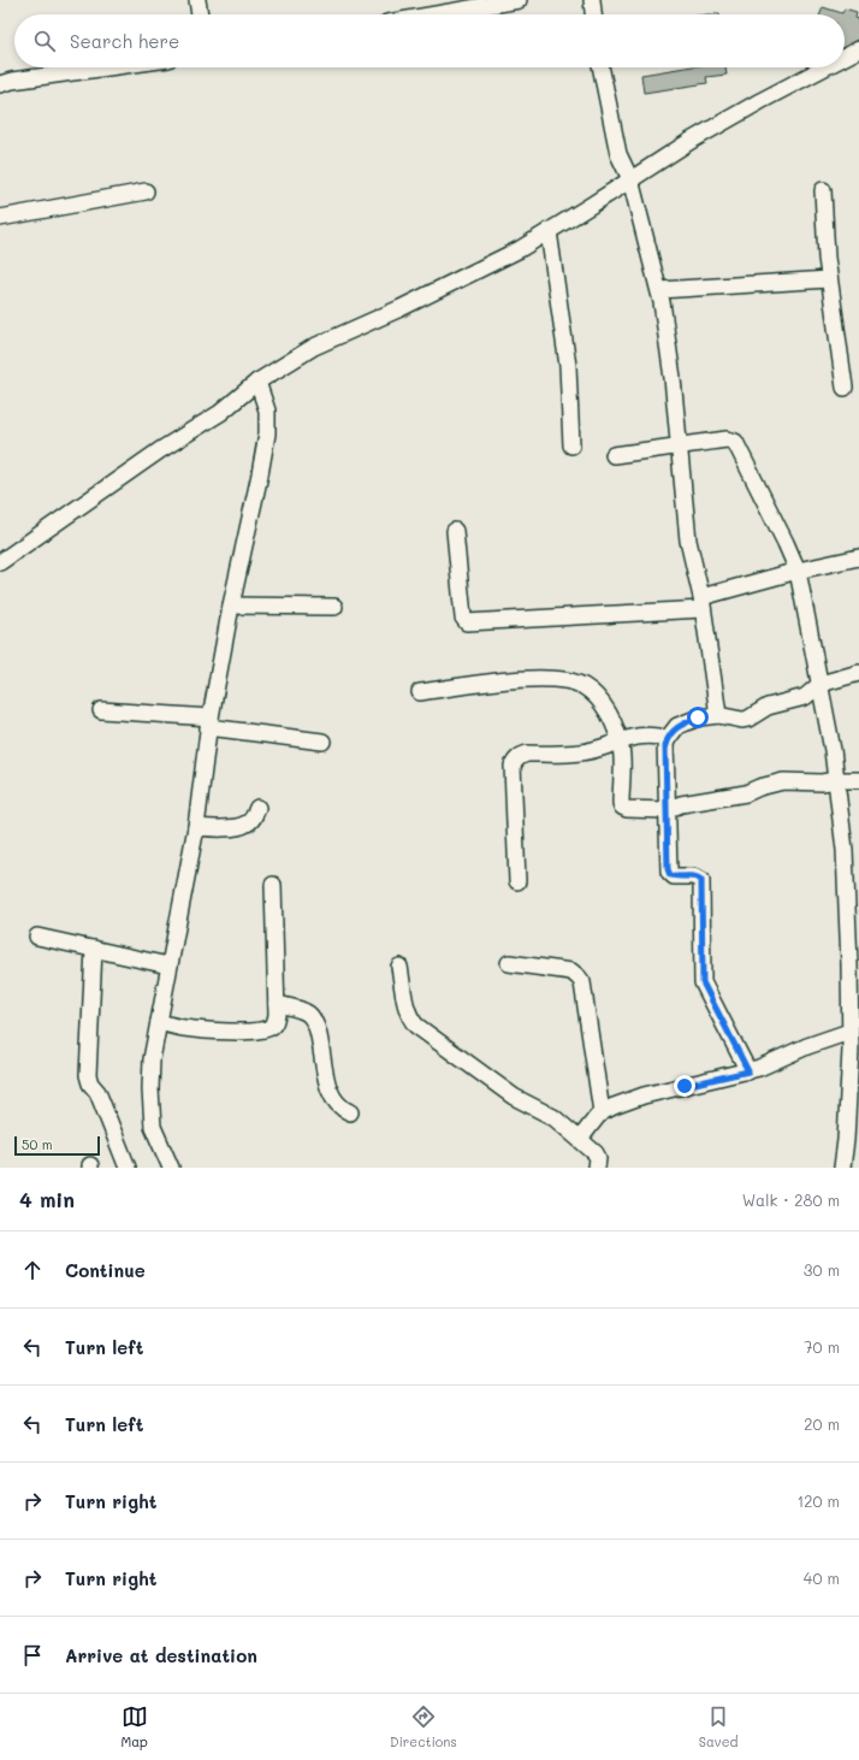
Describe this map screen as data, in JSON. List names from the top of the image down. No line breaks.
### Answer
{"scale_bar":"50 m","page":{"search":"Search here","scale":"50 m","heading":["4 min","Walk · 280 m"],"list":[["Continue","30 m"],["Turn left","70 m"],["Turn left","20 m"],["Turn right","120 m"],["Turn right","40 m"],"Arrive at destination"],"nav":["Map","Directions","Saved"]}}
